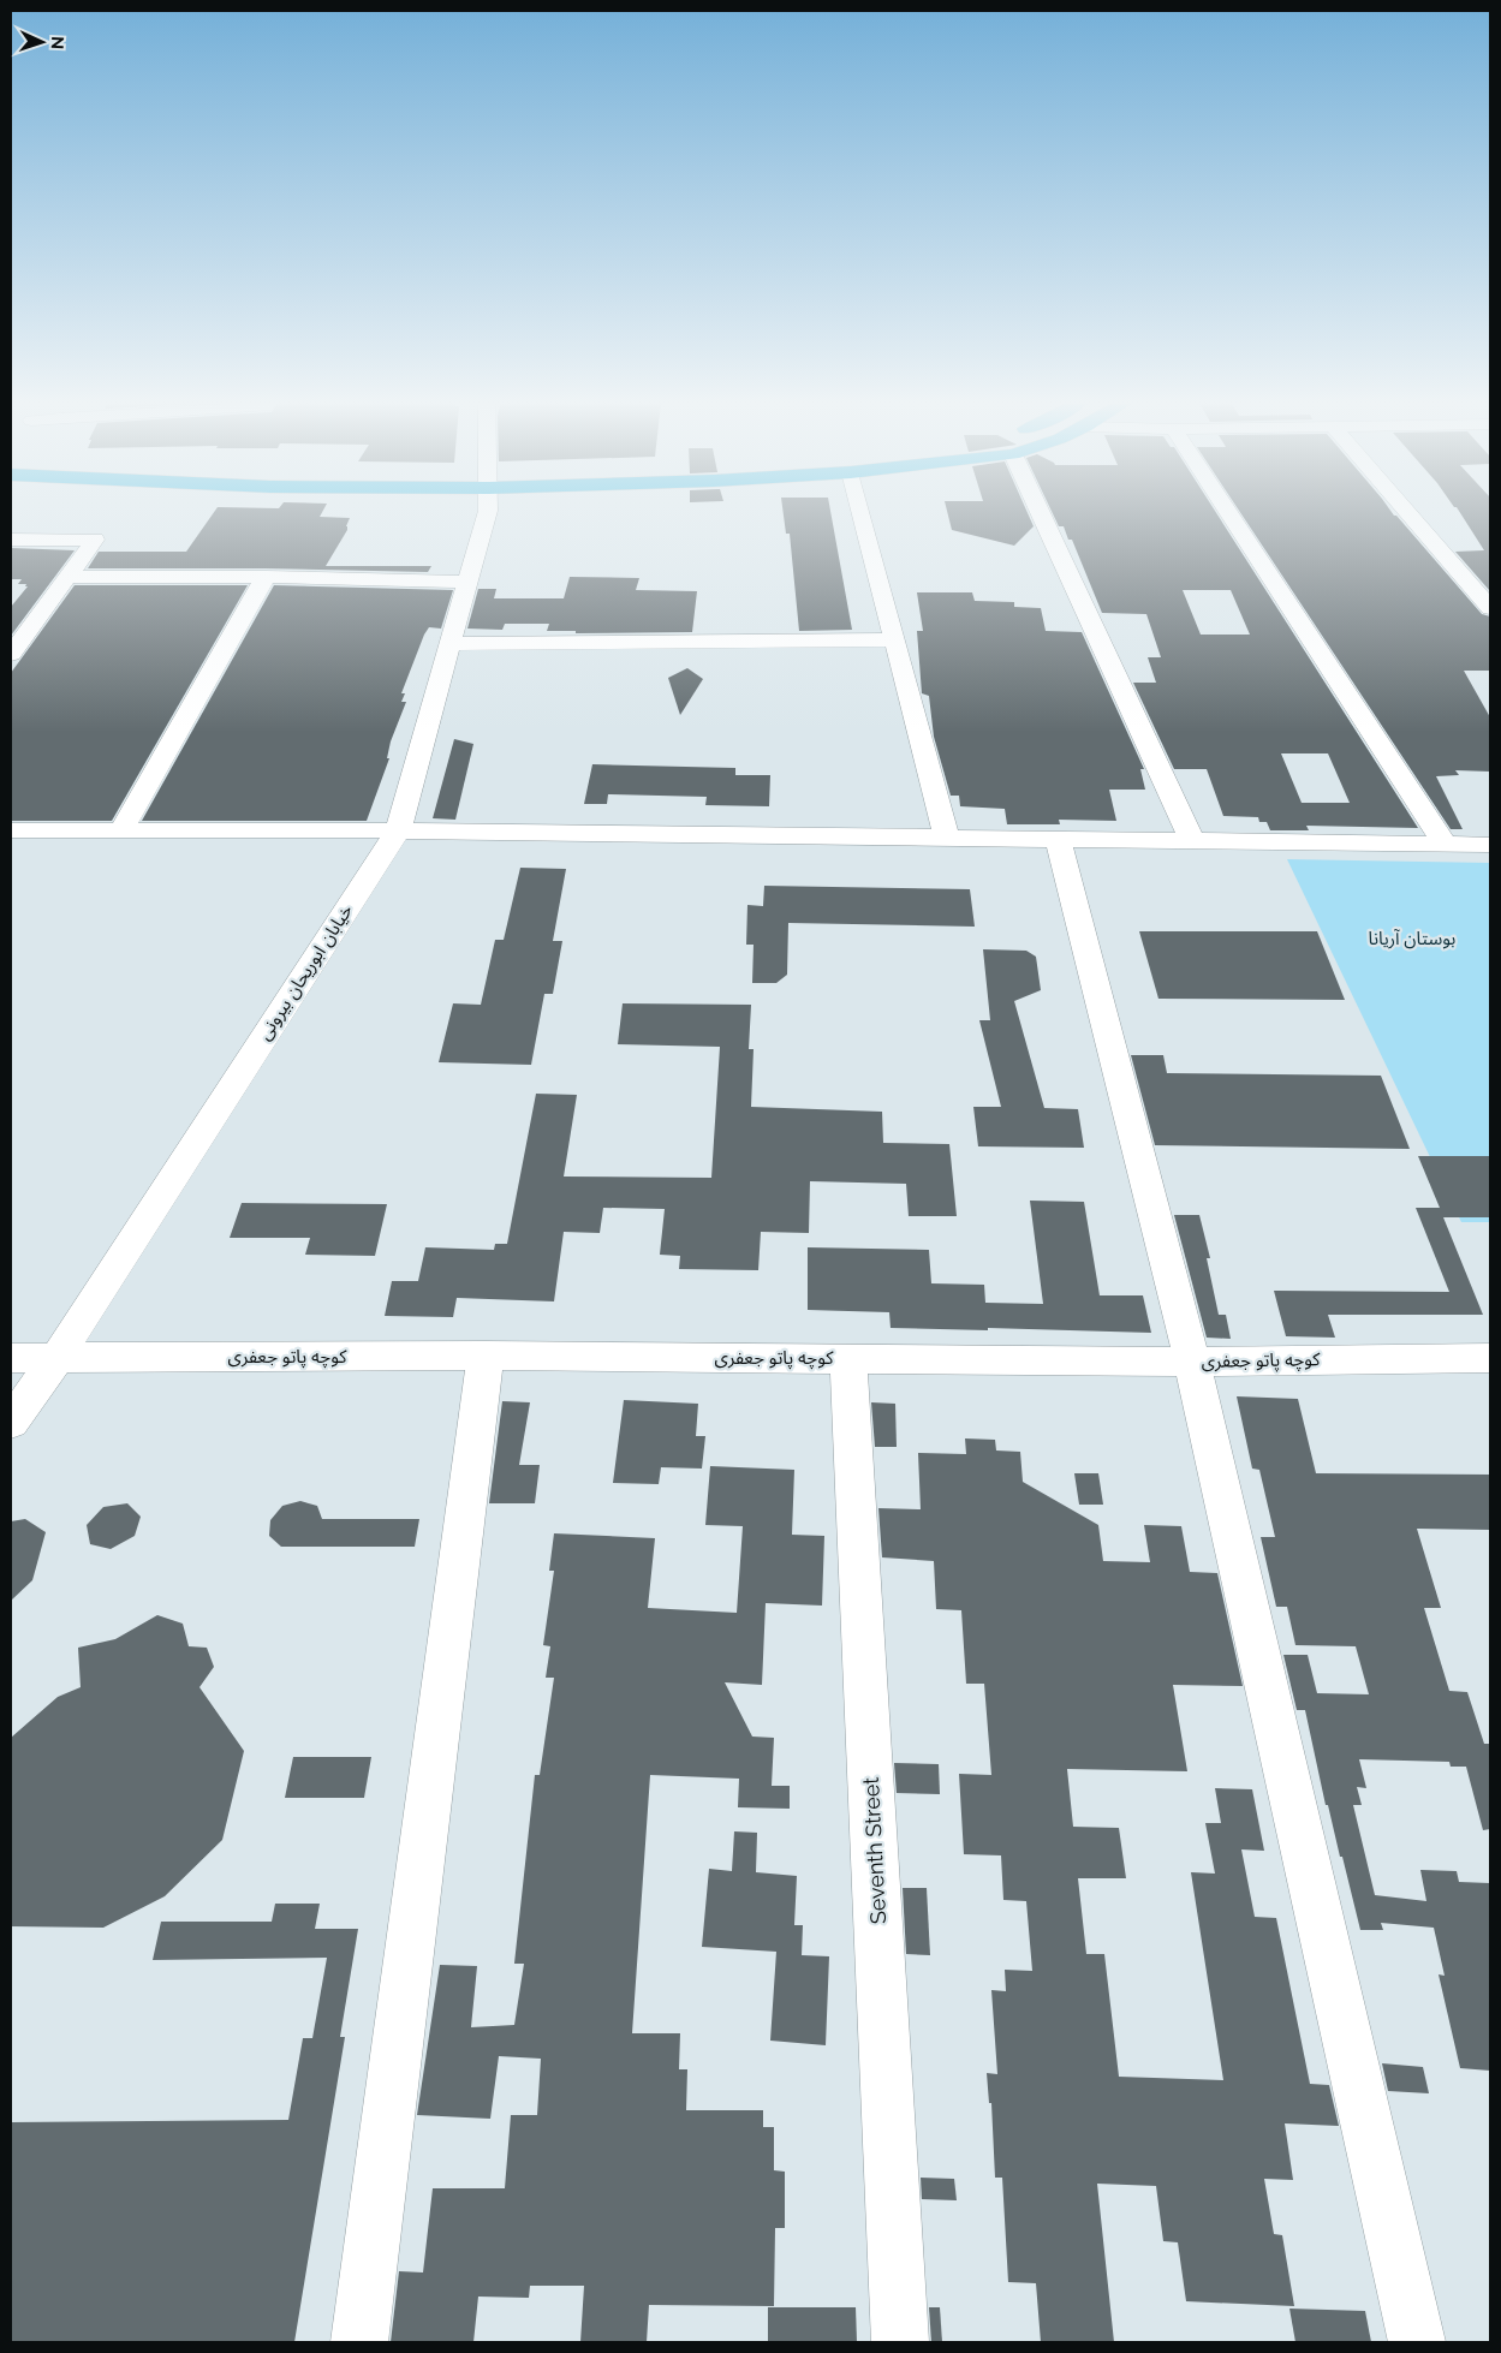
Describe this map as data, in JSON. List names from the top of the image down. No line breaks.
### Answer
{"streets":{"street":["خیابان ابوریحان بیرونی","کوچه پاتو جعفری","Seventh Street"]},"crossings":[["خیابان ابوریحان بیرونی","کوچه پاتو جعفری"],["کوچه پاتو جعفری","Seventh Street"]],"parks":["بوستان آریانا"],"north":"right"}
